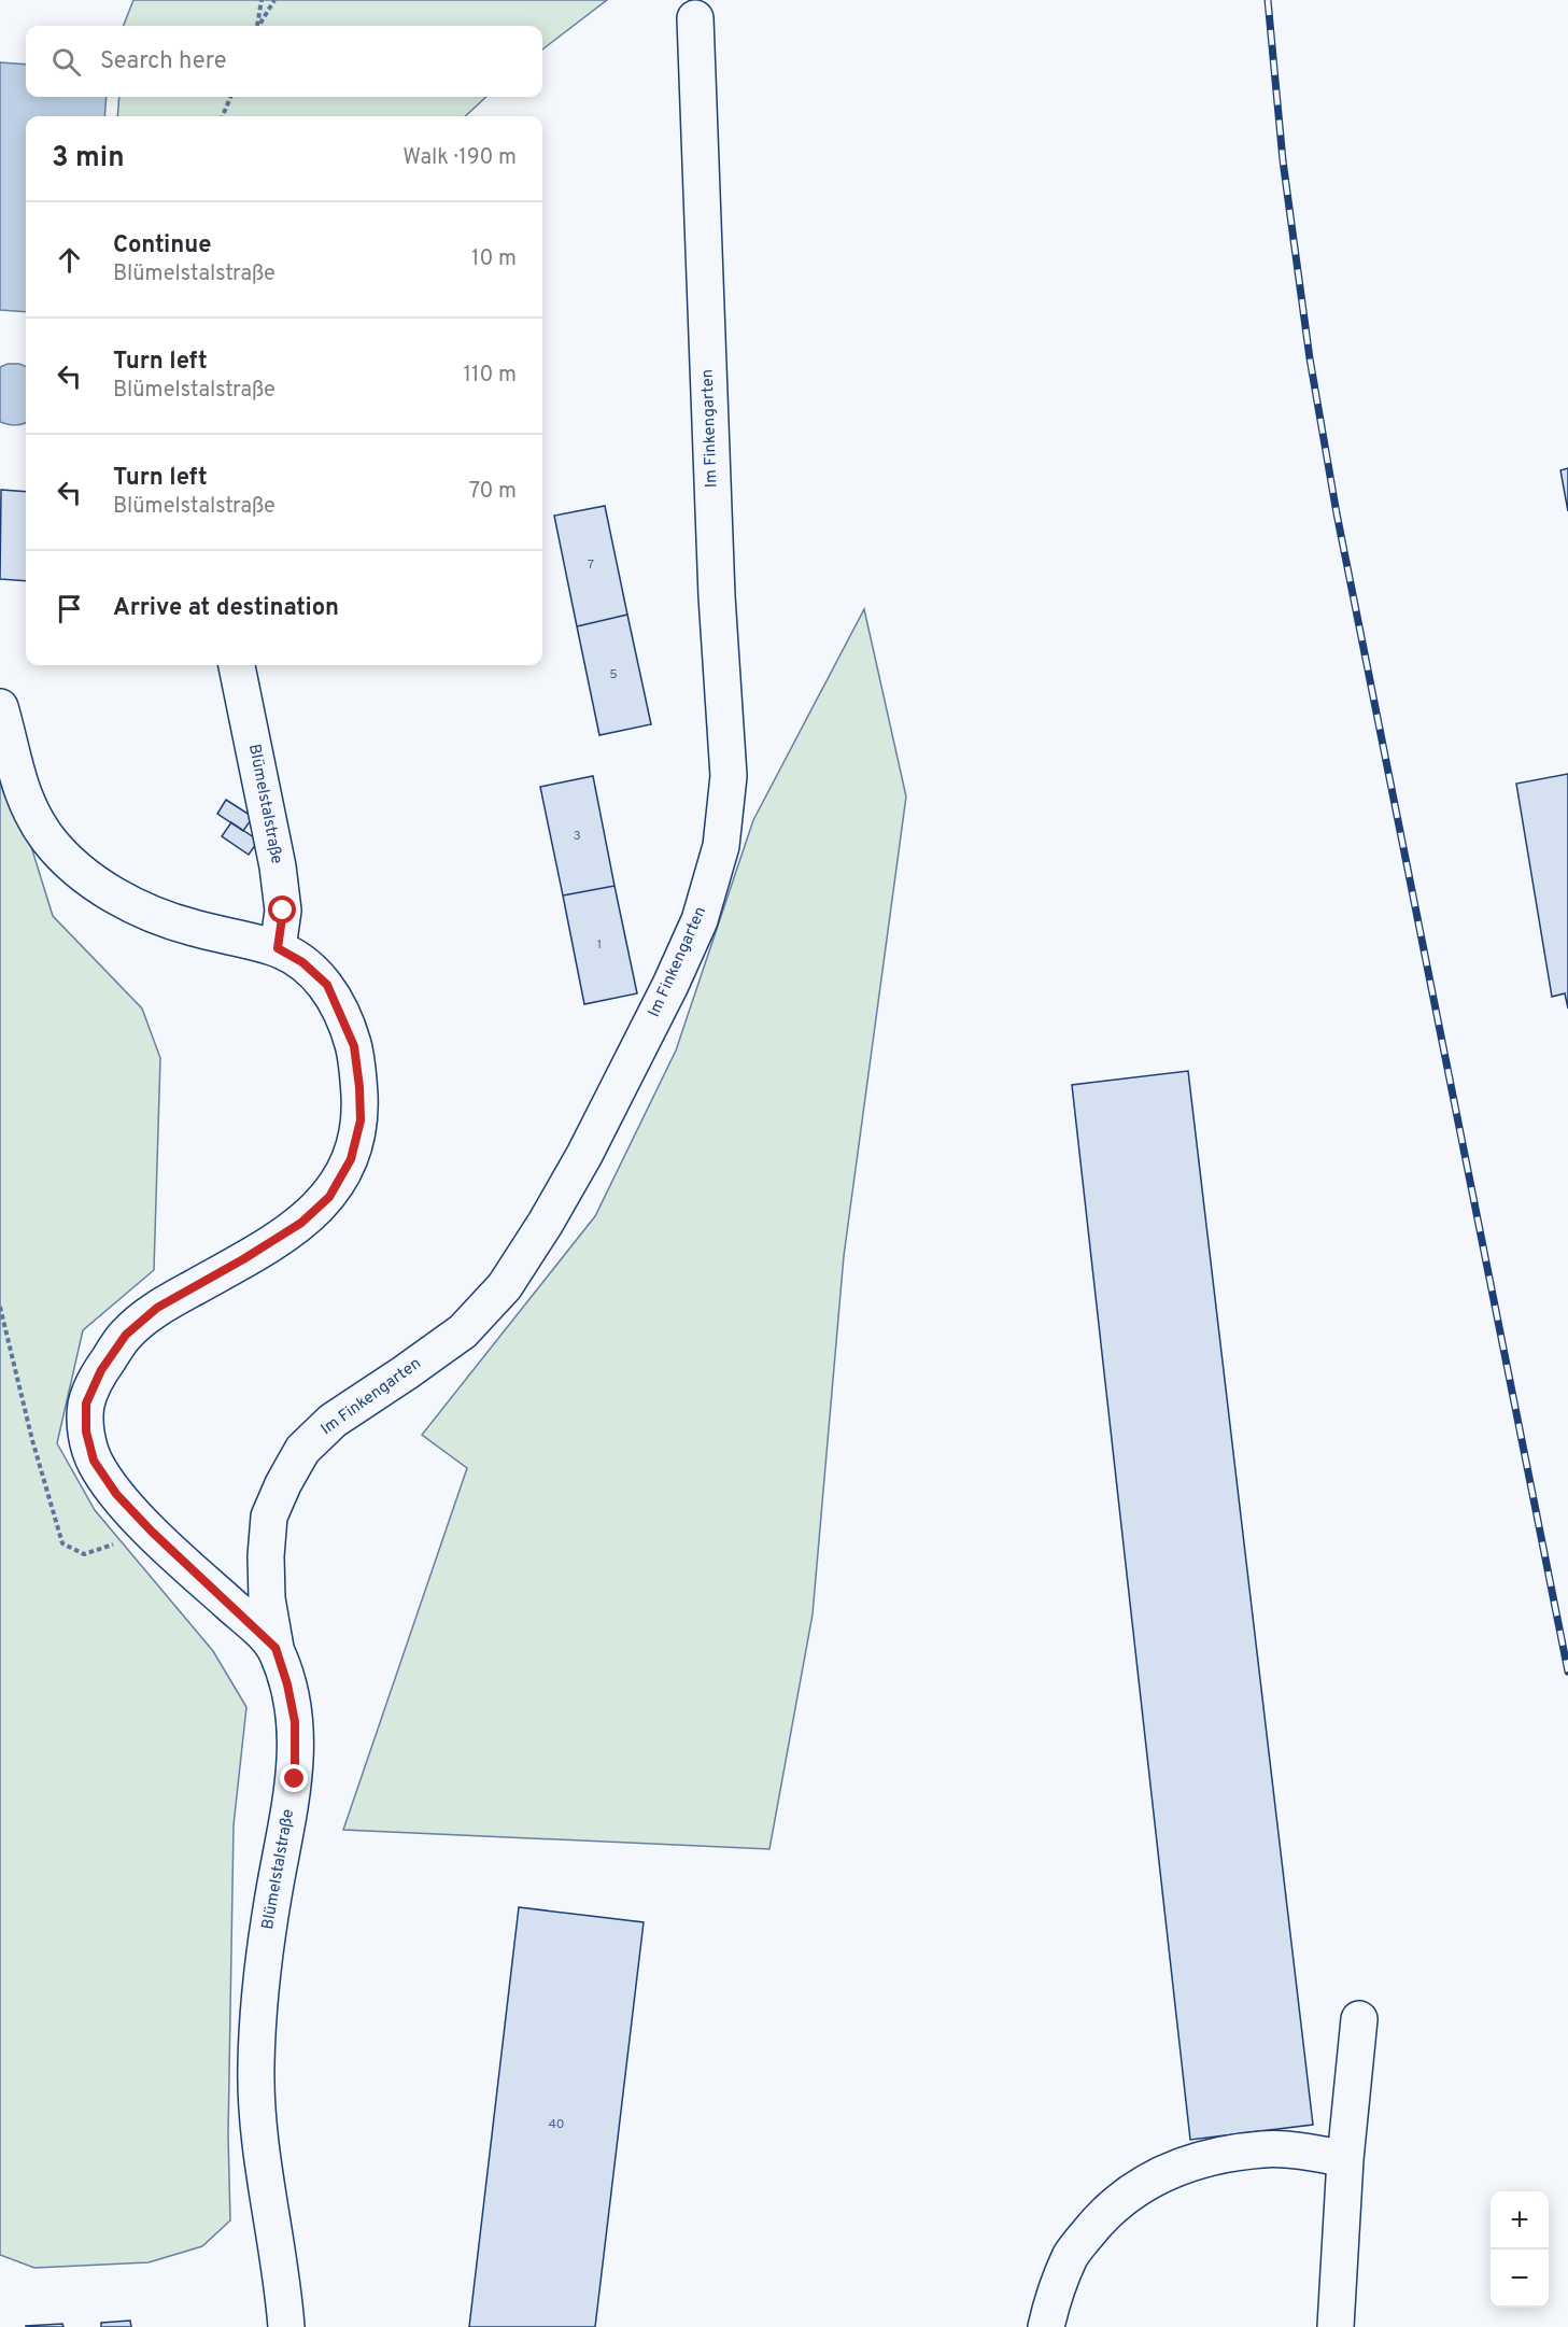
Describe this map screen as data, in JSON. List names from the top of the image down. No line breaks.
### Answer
{"streets":{"street":["Im Finkengarten","Blümelstalstraße"]},"crossings":[["Im Finkengarten","Blümelstalstraße"]],"house_numbers":["7","5","3","1","40"],"page":{"search":"Search here","heading":["3 min","Walk · 190 m"],"list":[["Continue","Blümelstalstraße","10 m"],["Turn left","Blümelstalstraße","110 m"],["Turn left","Blümelstalstraße","70 m"],"Arrive at destination"],"map_buttons":["+","−"]}}
